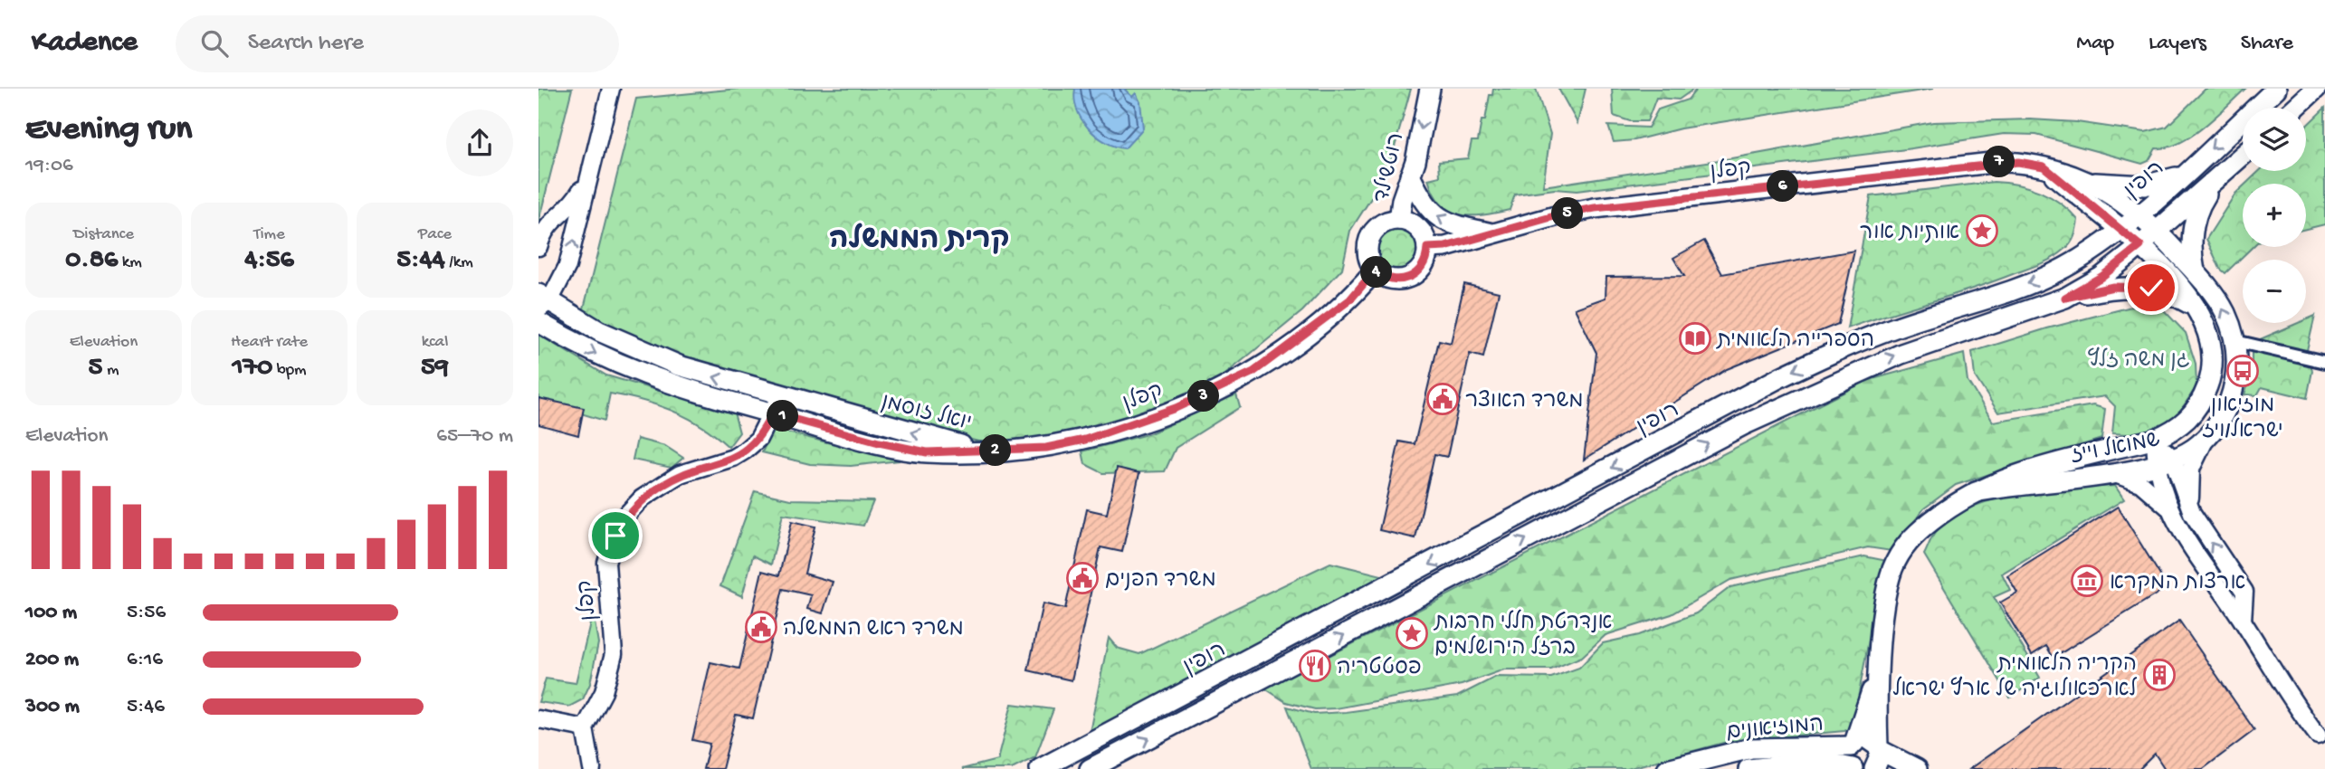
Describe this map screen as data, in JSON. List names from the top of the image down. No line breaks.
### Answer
{"streets":{"street":["רוטשילד","קפלן","רופין","יואל זוסמן","שמואל וייז","המוזיאונים"]},"crossings":[["רוטשילד","קפלן"],["קפלן","רופין"],["קפלן","יואל זוסמן"],["קפלן","שמואל וייז"],["רופין","שמואל וייז"],["שמואל וייז","המוזיאונים"]],"one_way":["רוטשילד"],"districts":["קרית הממשלה"],"parks":["גן משה זלץ"],"places":{"place":["אותיות אור","אנדרטת חללי חרבות ברזל הירושלמים"],"library":["הספרייה הלאומית"],"bus stop":["מוזיאון ישראל/ויז"],"public building":["משרד האוצר","משרד הפנים","משרד ראש הממשלה"],"museum":["ארצות המקרא"],"restaurant":["פסטטריה"],"building":["הקריה הלאומית לארכאולוגיה של ארץ ישראל"]},"page":{"header":"Kadence","search":"Search here","nav":["Map","Layers","Share"],"heading":["Evening run","19:06"],"map_buttons":["+","−"],"pins":["7","6","5","4","3","1","2"],"stats":[["Distance","0.86 km"],["Time","4:56"],["Pace","5:44 /km"],["Elevation","5 m"],["Heart rate","170 bpm"],["kcal","59"]],"chart":["Elevation","65–70 m"],"list":[{"name":"100 m","note":"5:56"},{"name":"200 m","note":"6:16"},{"name":"300 m","note":"5:46"}]}}
